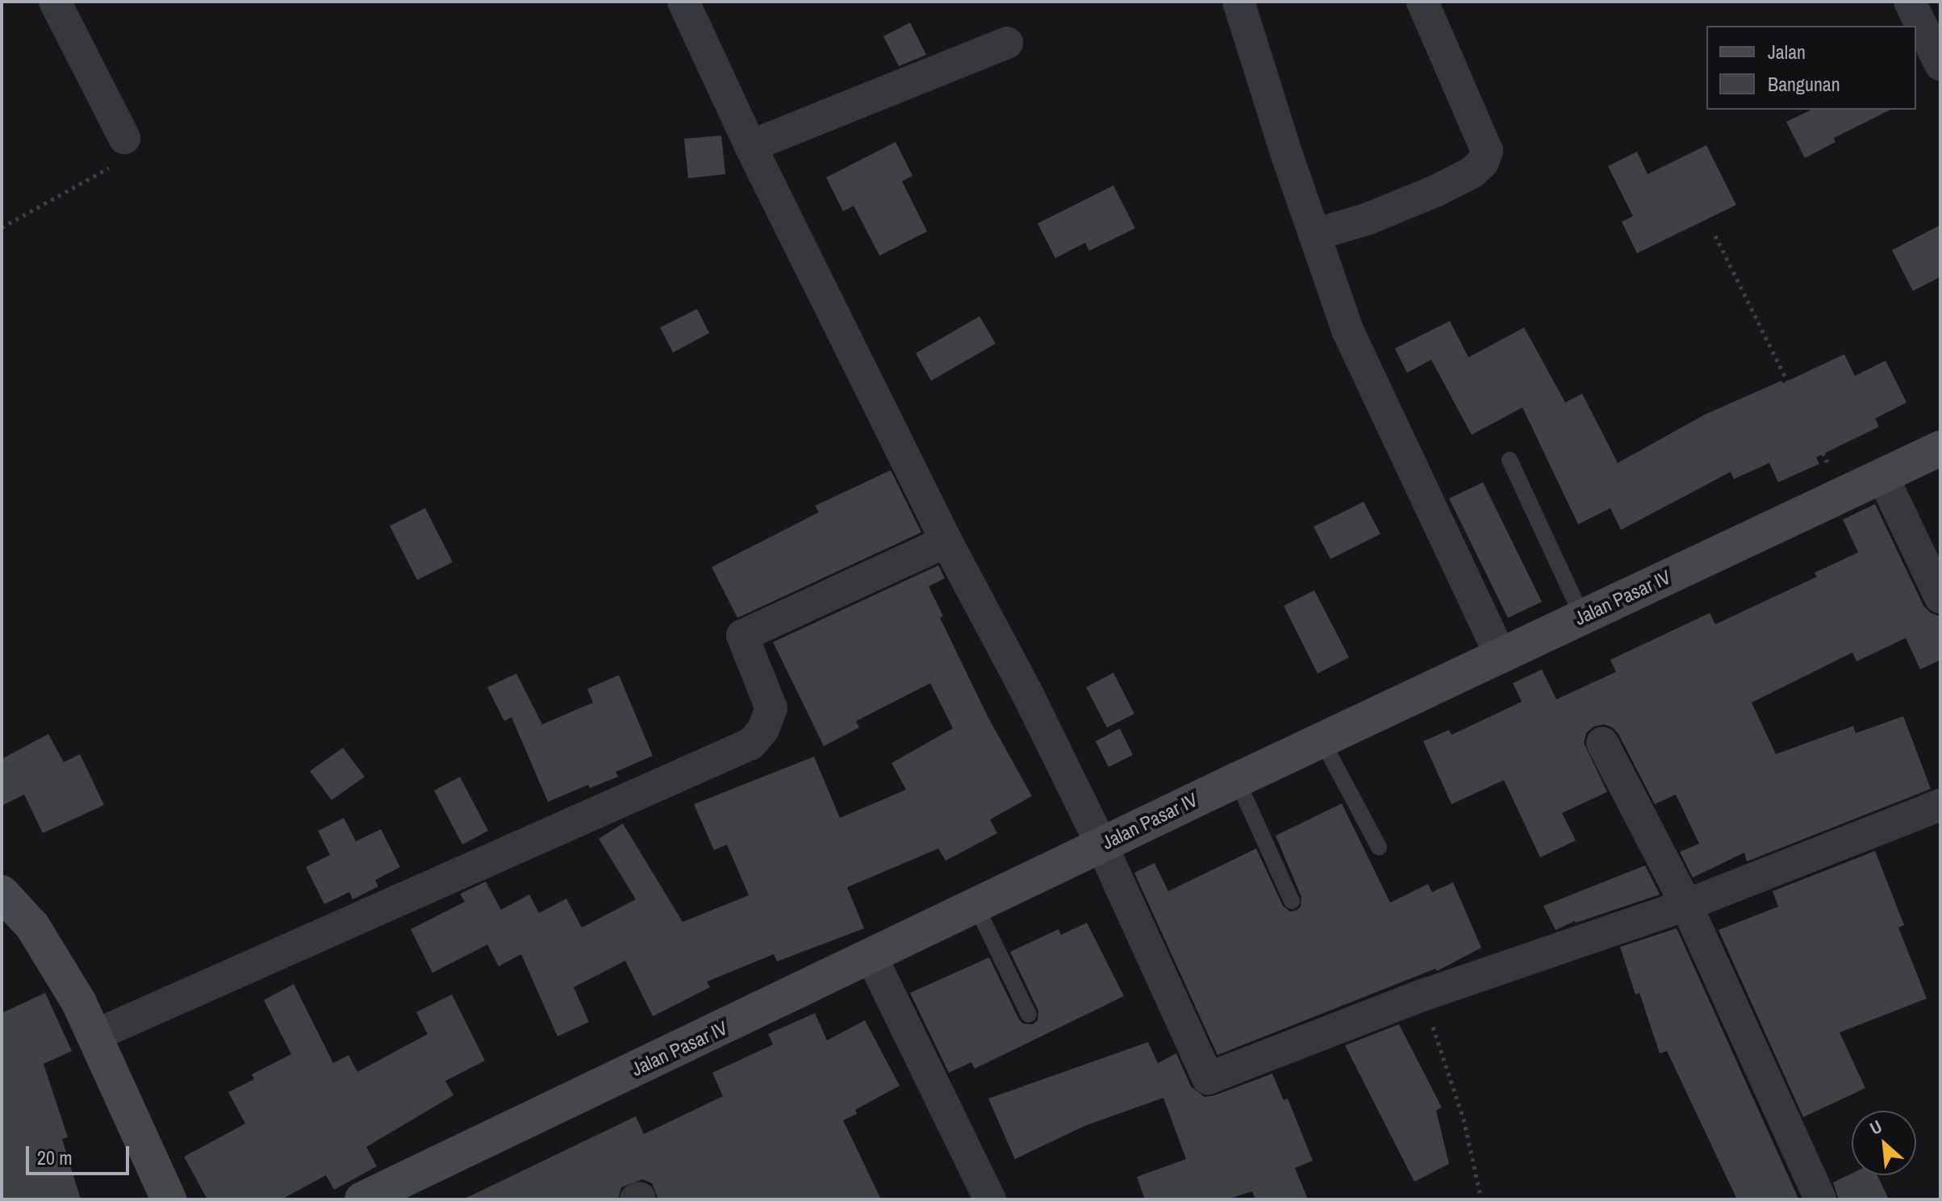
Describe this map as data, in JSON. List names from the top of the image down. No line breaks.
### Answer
{"streets":{"street":["Jalan Pasar IV"]},"legend":["Jalan","Bangunan"],"scale_bar":"20 m","north":"top left"}
